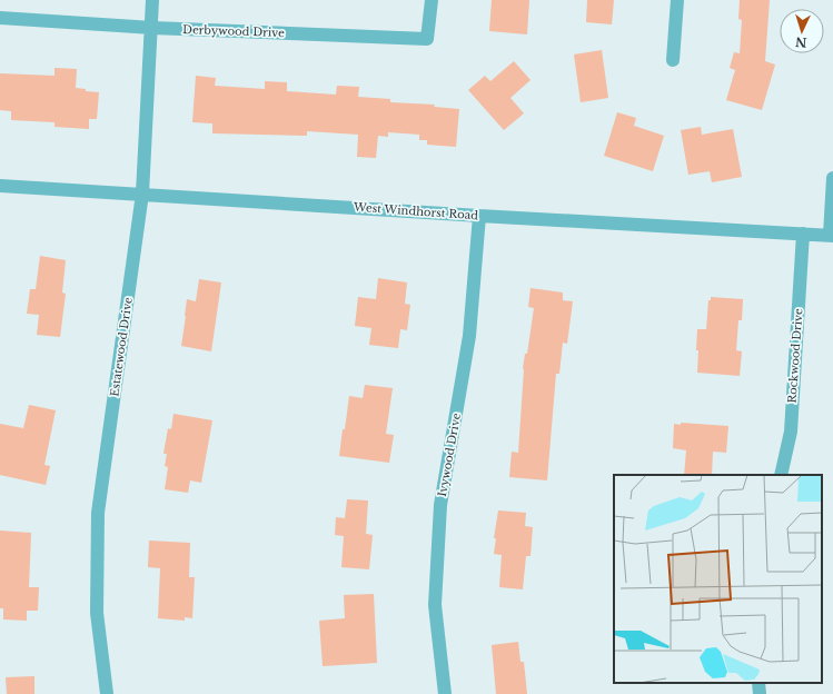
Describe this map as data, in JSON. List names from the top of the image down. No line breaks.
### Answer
{"streets":{"street":["Derbywood Drive","West Windhorst Road","Estatewood Drive","Rockwood Drive","Ivywood Drive"]},"crossings":[["Derbywood Drive","Estatewood Drive"],["West Windhorst Road","Estatewood Drive"],["West Windhorst Road","Rockwood Drive"],["West Windhorst Road","Ivywood Drive"]],"north":"bottom"}
